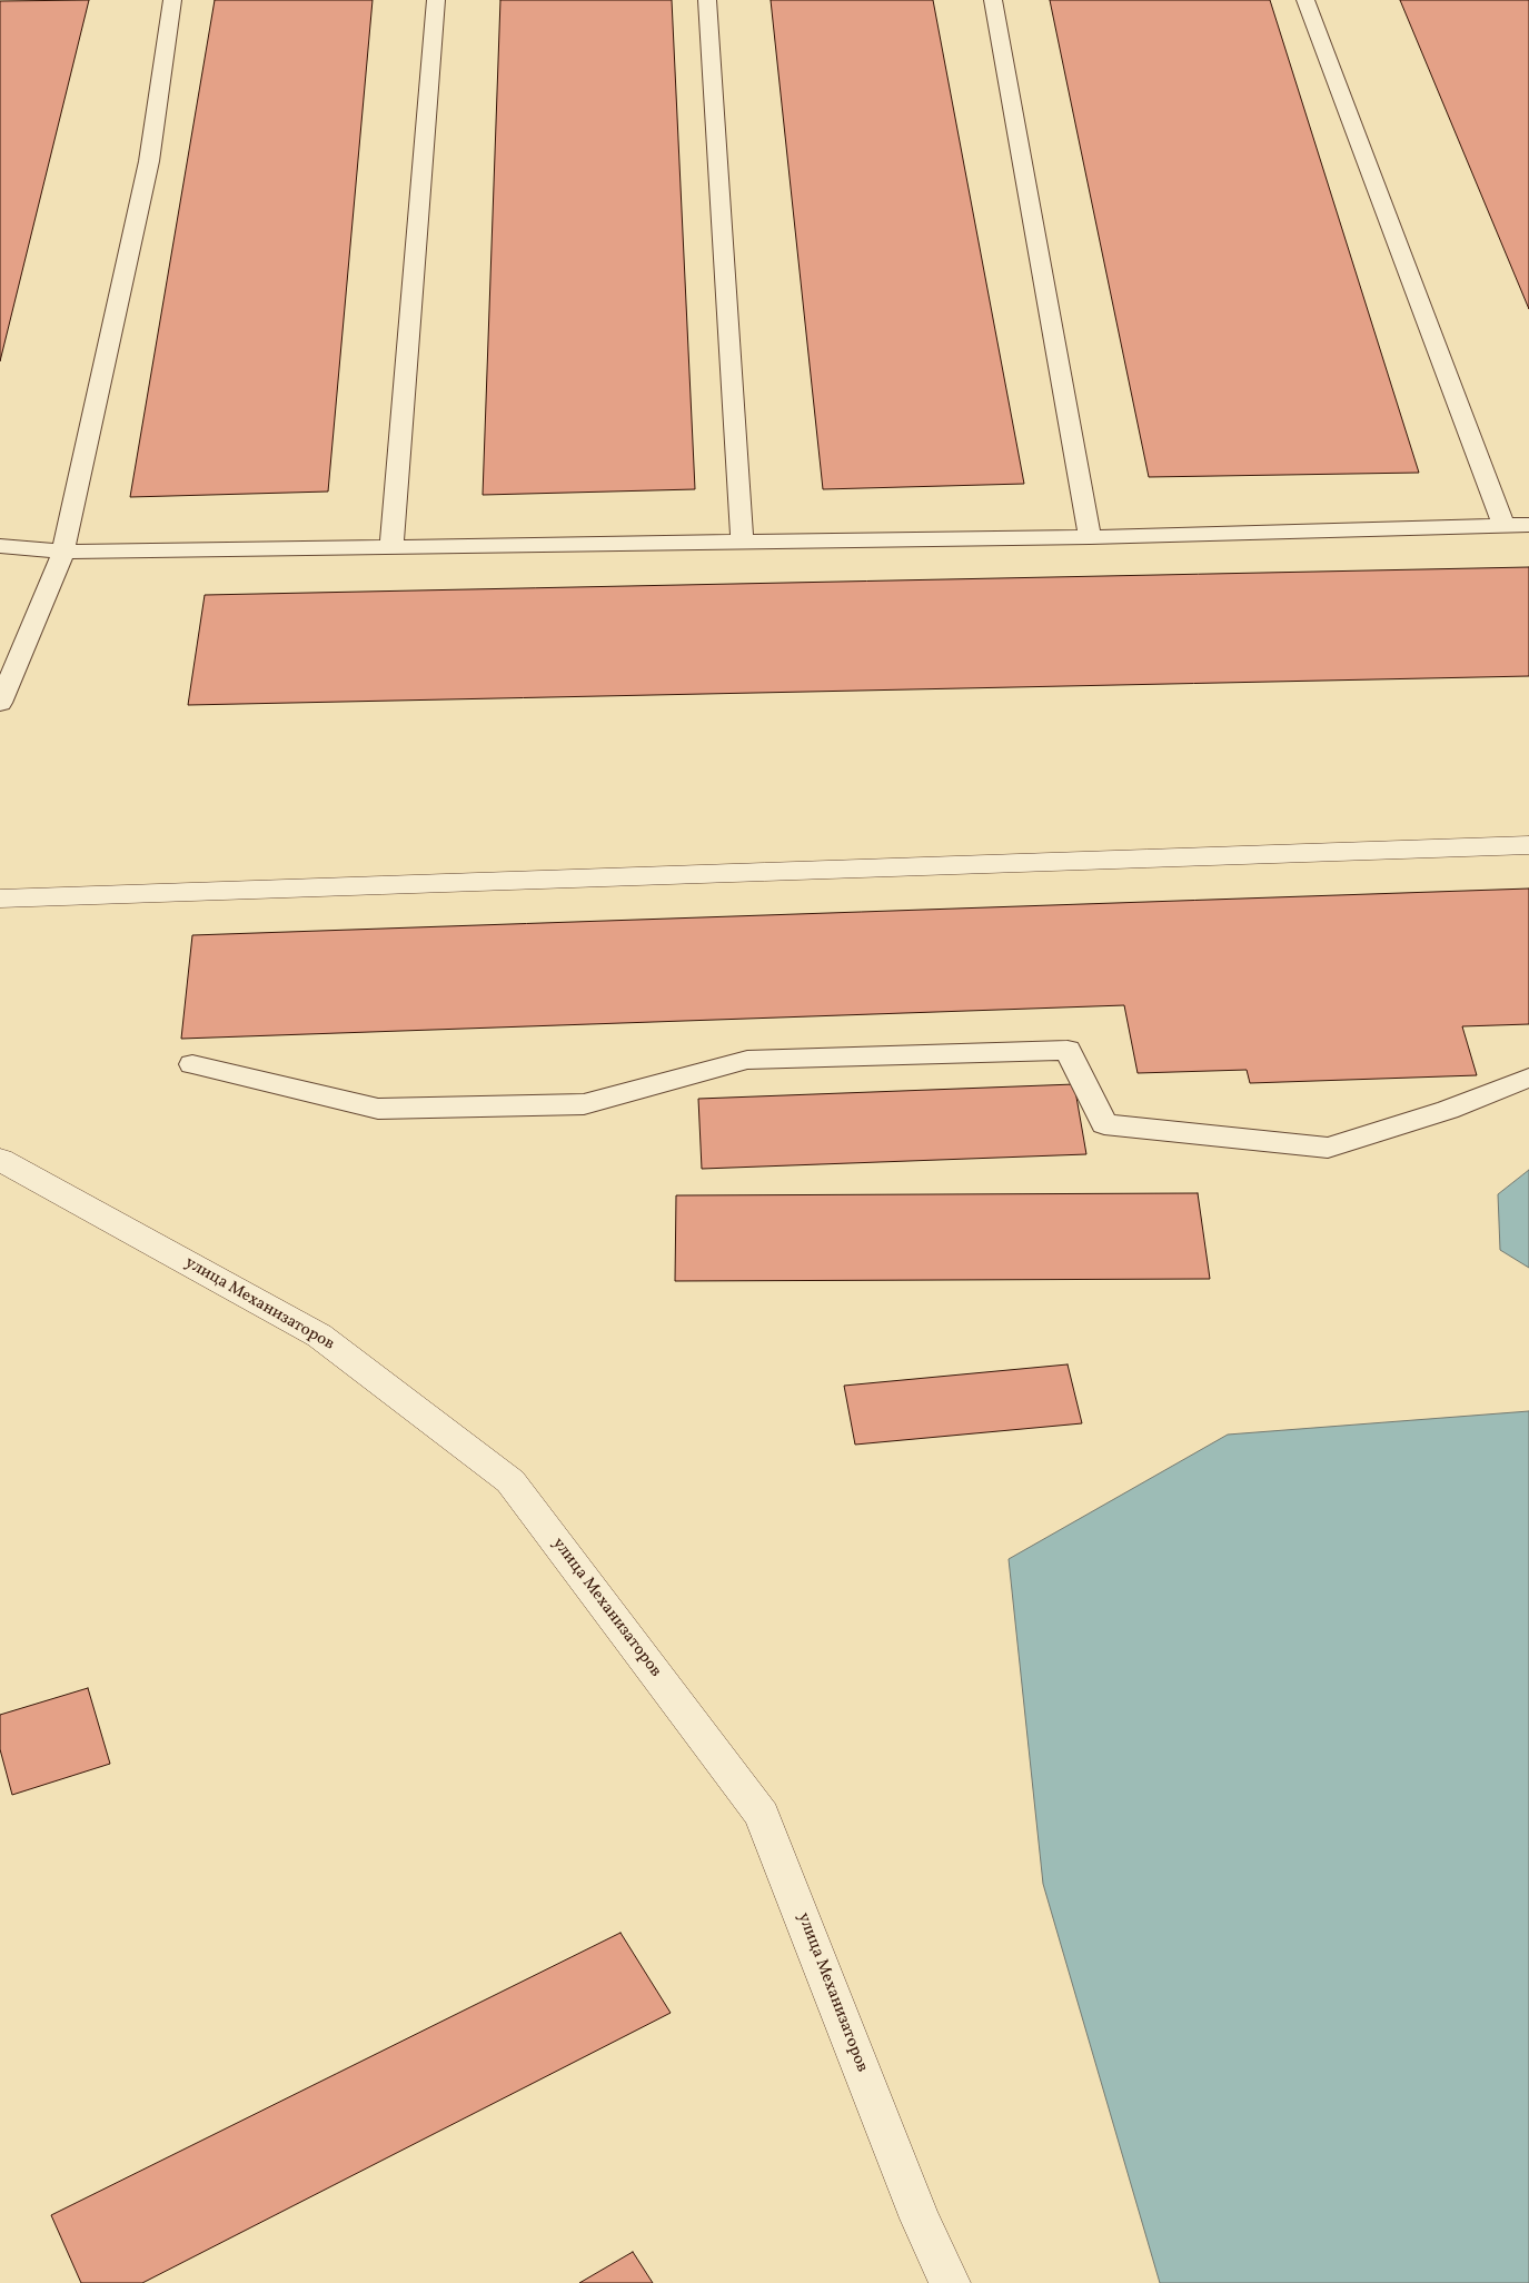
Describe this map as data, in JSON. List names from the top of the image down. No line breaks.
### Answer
{"streets":{"street":["улица Механизаторов"]}}
